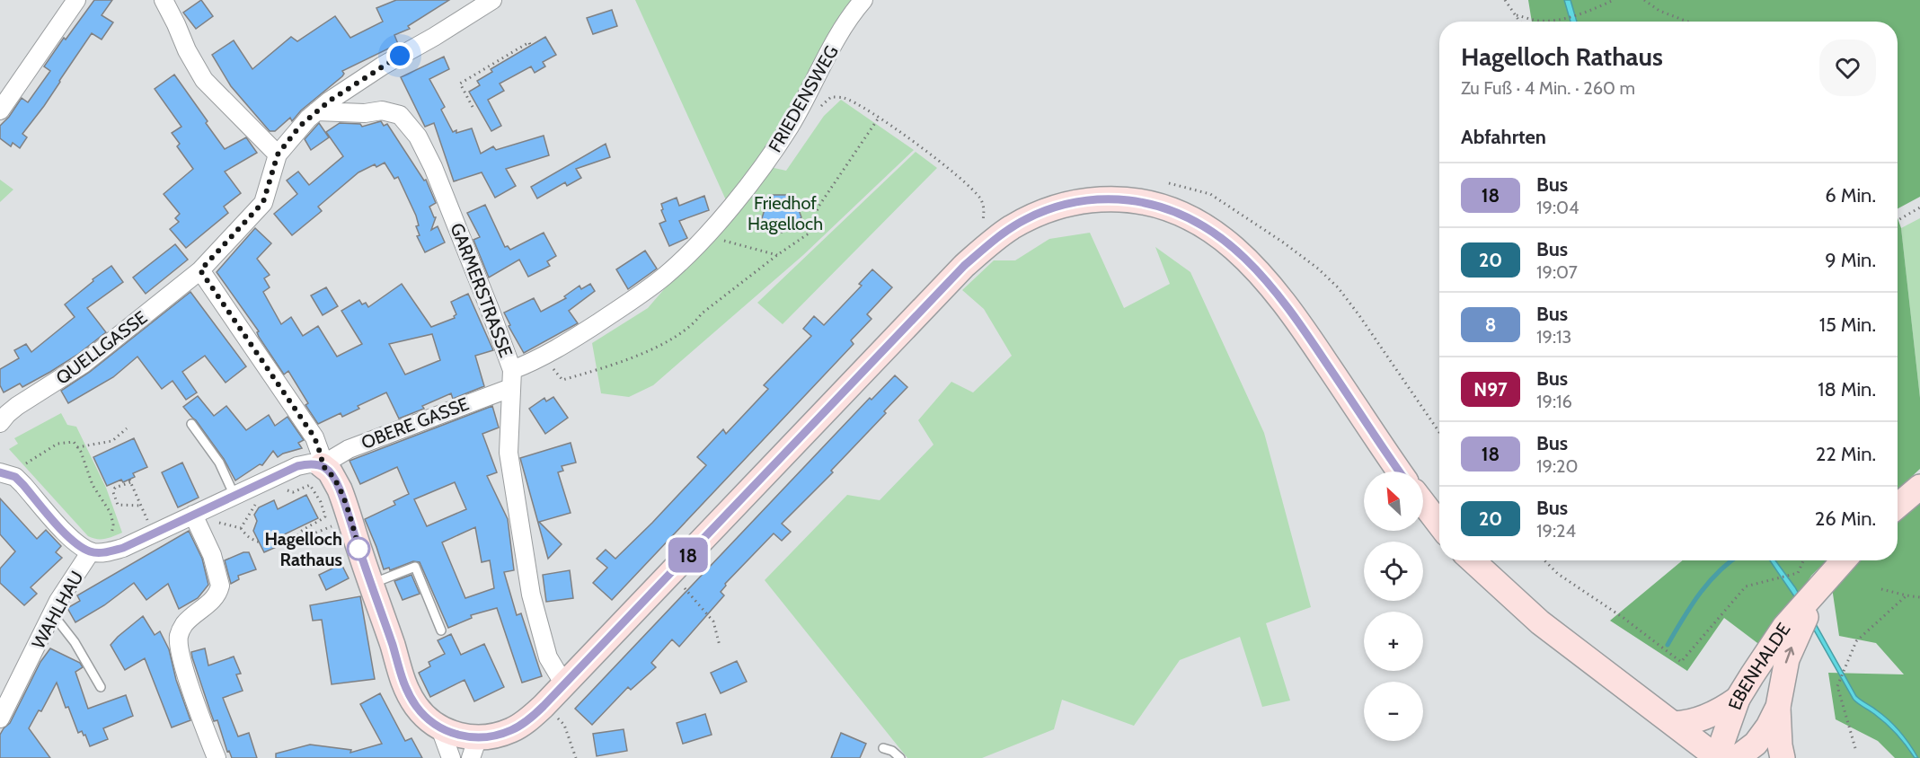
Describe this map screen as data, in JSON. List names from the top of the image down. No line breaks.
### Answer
{"streets":{"street":["FRIEDENSWEG","GARMERSTRASSE","QUELLGASSE","OBERE GASSE","WAHLHAU","EBENHALDE"]},"crossings":[["FRIEDENSWEG","GARMERSTRASSE"],["FRIEDENSWEG","OBERE GASSE"],["GARMERSTRASSE","OBERE GASSE"]],"parks":["Friedhof Hagelloch"],"places":["Hagelloch Rathaus"],"lines":["bus line 18"],"north":"top left","page":{"on_map":"18","heading":[["Hagelloch Rathaus","Zu Fuß · 4 Min. · 260 m"],"Abfahrten"],"list":[{"mark":"18","name":"Bus","note":"19:04","value":"6 Min."},{"mark":"20","name":"Bus","note":"19:07","value":"9 Min."},{"mark":"8","name":"Bus","note":"19:13","value":"15 Min."},{"mark":"N97","name":"Bus","note":"19:16","value":"18 Min."},{"mark":"18","name":"Bus","note":"19:20","value":"22 Min."},{"mark":"20","name":"Bus","note":"19:24","value":"26 Min."}],"map_buttons":["+","−"]}}
